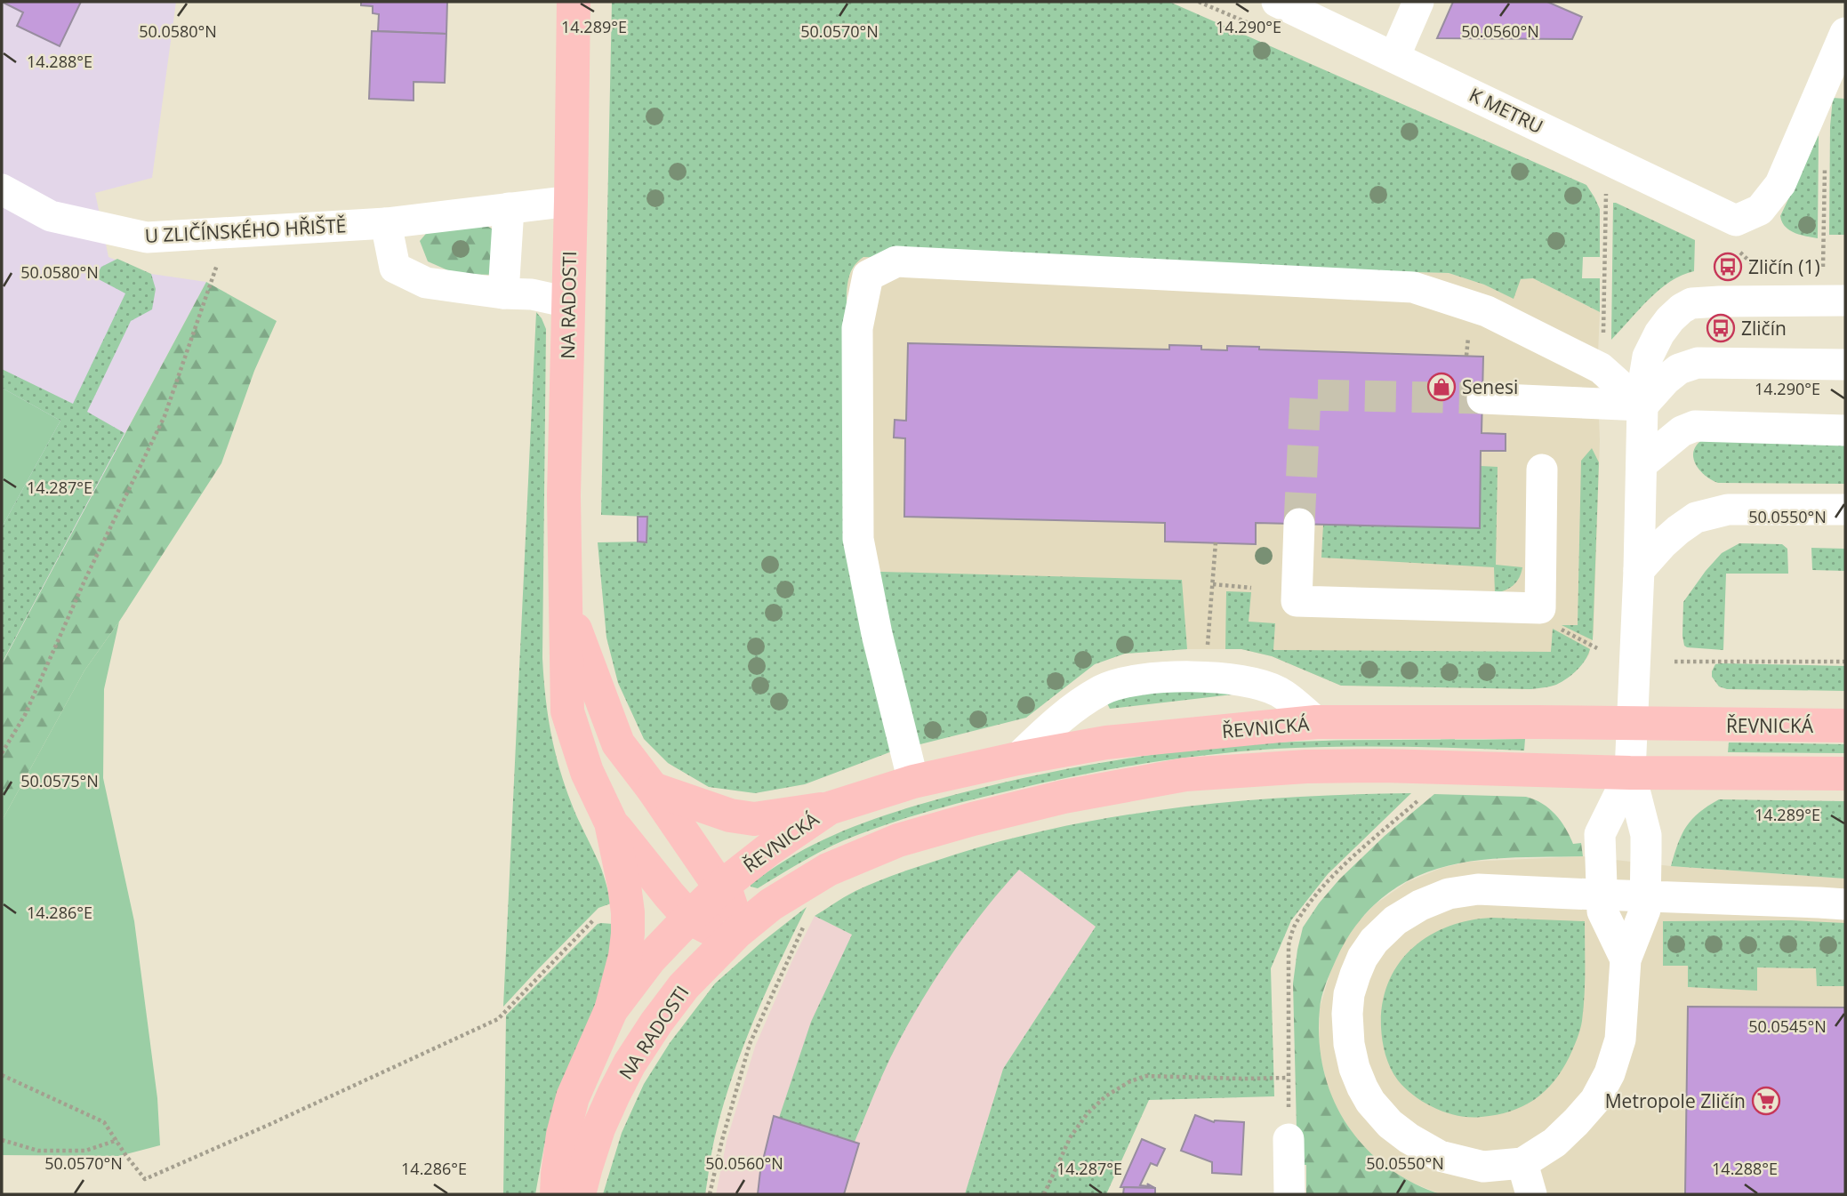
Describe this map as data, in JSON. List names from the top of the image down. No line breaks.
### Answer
{"streets":{"main road":["NA RADOSTI","ŘEVNICKÁ"],"street":["K METRU","U ZLIČÍNSKÉHO HŘIŠTĚ"]},"crossings":[["U ZLIČÍNSKÉHO HŘIŠTĚ","NA RADOSTI"],["NA RADOSTI","ŘEVNICKÁ"]],"places":{"bus stop":["Zličín (1)","Zličín"],"shop":["Senesi"],"supermarket":["Metropole Zličín"]},"coordinates":["14.289°E","14.290°E","50.0580°N","50.0570°N","50.0560°N","14.288°E","14.287°E","50.0550°N","50.0575°N","14.286°E","50.0545°N"]}
